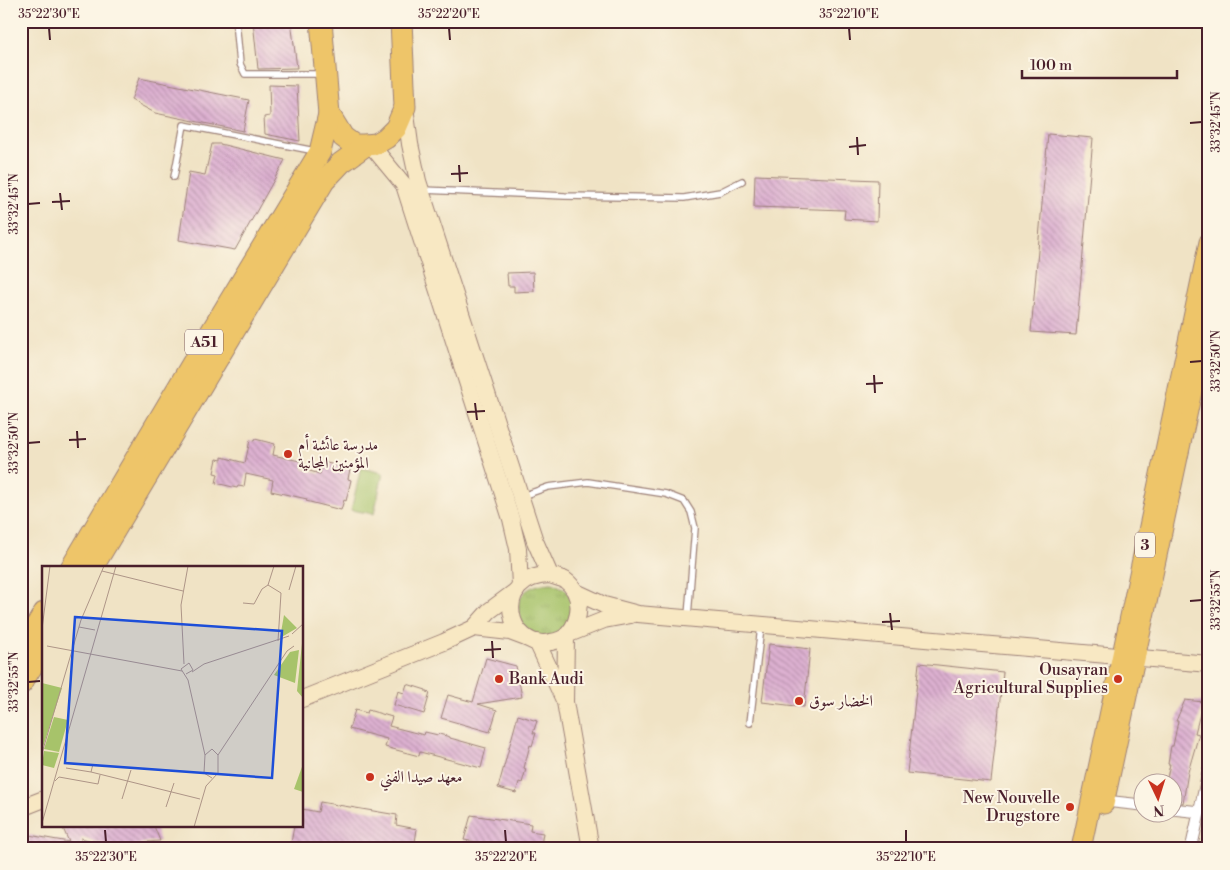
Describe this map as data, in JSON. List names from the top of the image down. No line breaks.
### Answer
{"streets":{"highway":["A51"],"main road":["3"]},"places":["مدرسة عائشة أم المؤمنين المجانية","Bank Audi","Ousayran Agricultural Supplies","الخضار سوق","معهد صيدا الفني","New Nouvelle Drugstore"],"scale_bar":"100 m","north":"bottom","coordinates":["35°22'30\"E","35°22'20\"E","35°22'10\"E","33°32'45\"N","33°32'50\"N","33°32'55\"N"]}
